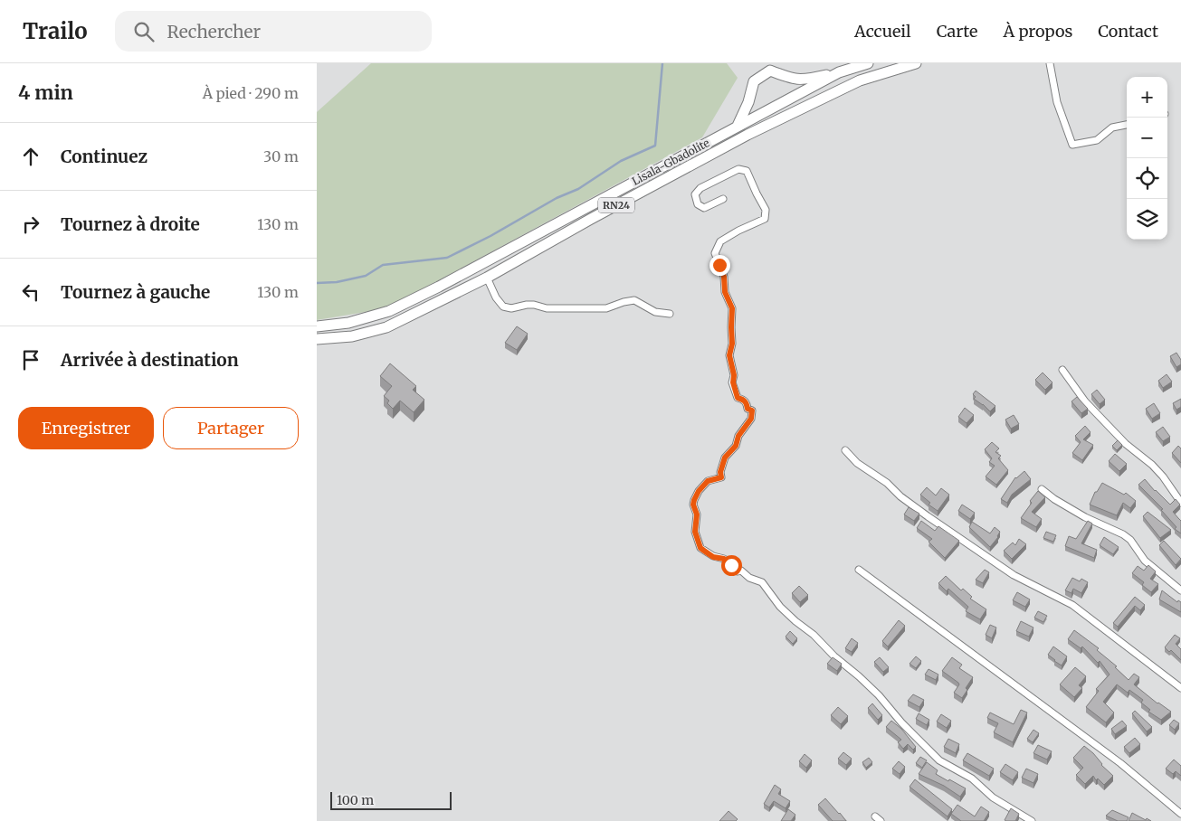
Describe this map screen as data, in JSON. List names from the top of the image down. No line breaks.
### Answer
{"streets":{"main road":["Lisala-Gbadolite","RN24"]},"scale_bar":"100 m","page":{"header":"Trailo","search":"Rechercher","nav":["Accueil","Carte","À propos","Contact"],"heading":["4 min","À pied · 290 m"],"map_buttons":["+","−"],"list":[["Continuez","30 m"],["Tournez à droite","130 m"],["Tournez à gauche","130 m"],"Arrivée à destination"],"buttons":["Enregistrer","Partager"],"scale":"100 m"}}
